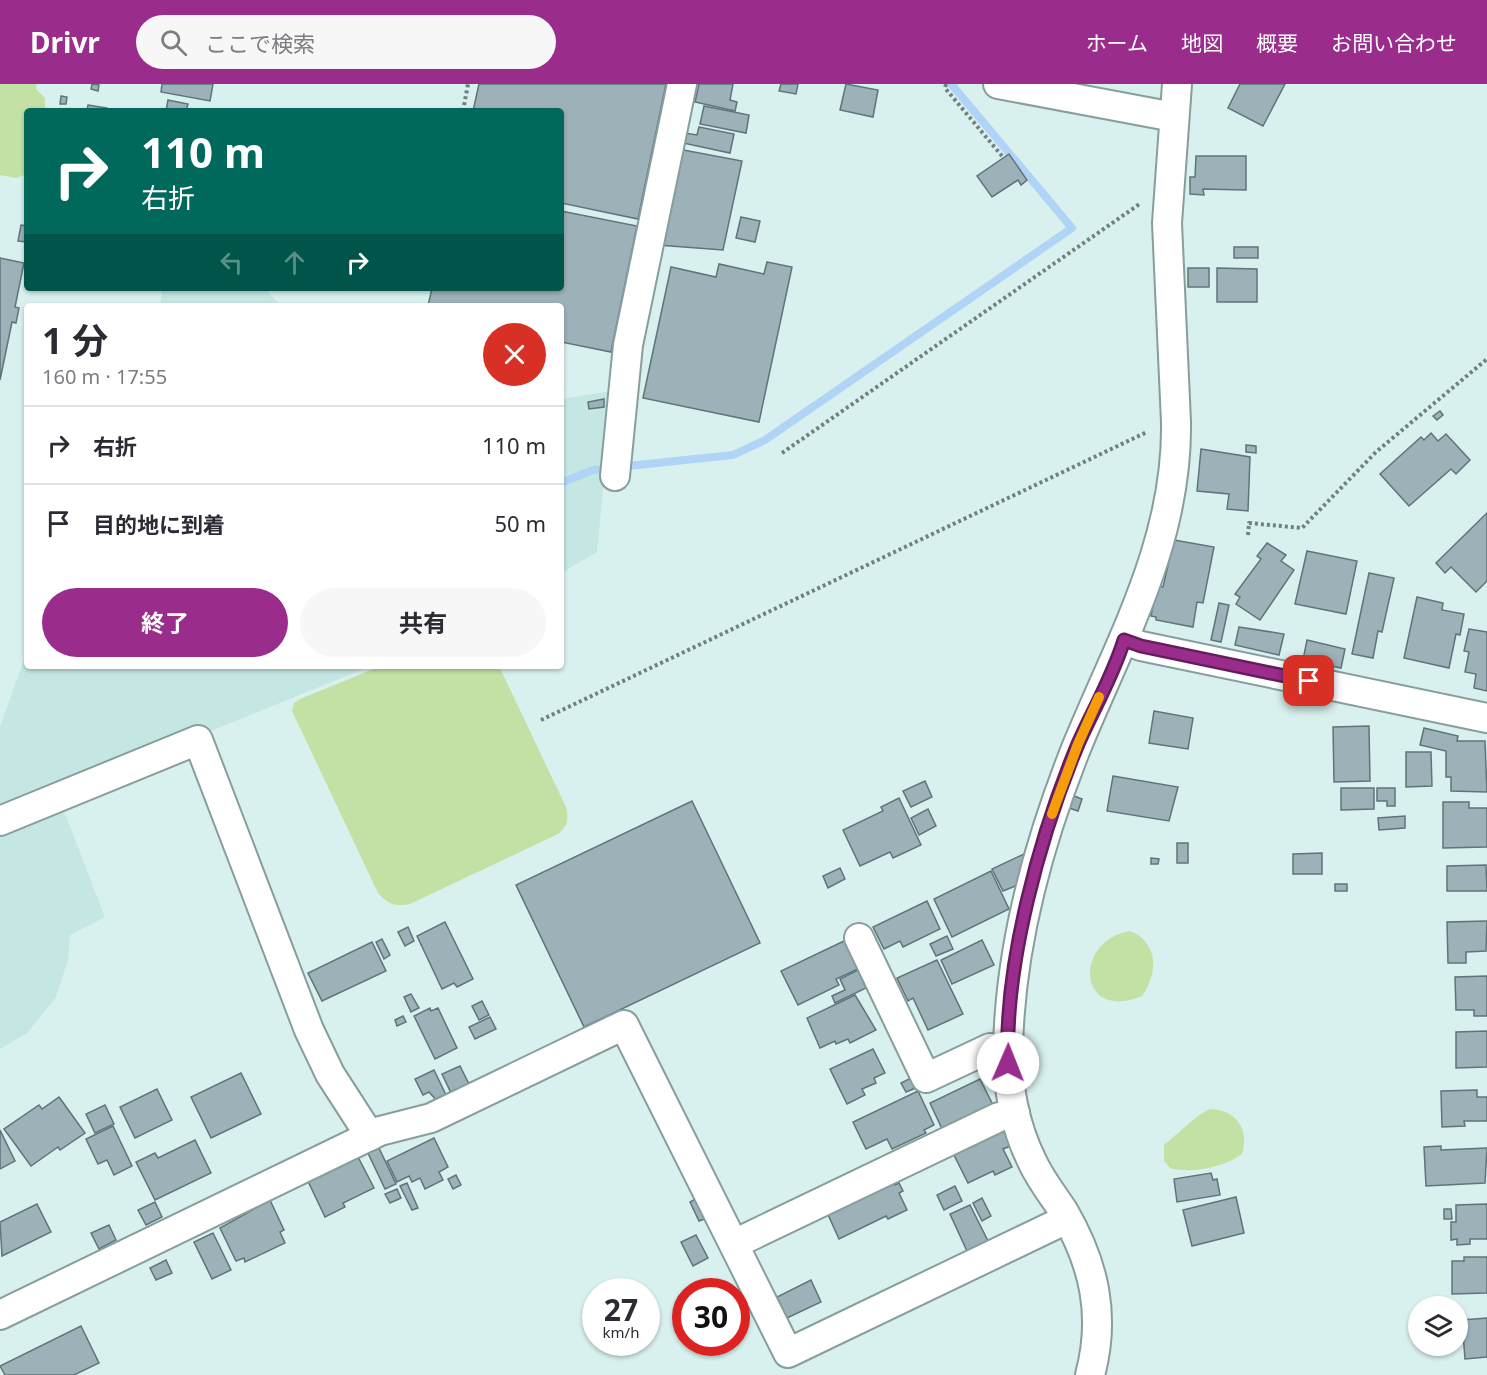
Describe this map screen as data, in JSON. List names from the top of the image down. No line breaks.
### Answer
{"page":{"header":"Drivr","search":"ここで検索","nav":["ホーム","地図","概要","お問い合わせ"],"turn":["110 m","右折"],"heading":["1 分","160 m · 17:55"],"list":[{"name":"右折","value":"110 m"},{"name":"目的地に到着","value":"50 m"}],"buttons":["終了","共有"],"speed":"27 km/h","limit":"30"}}
